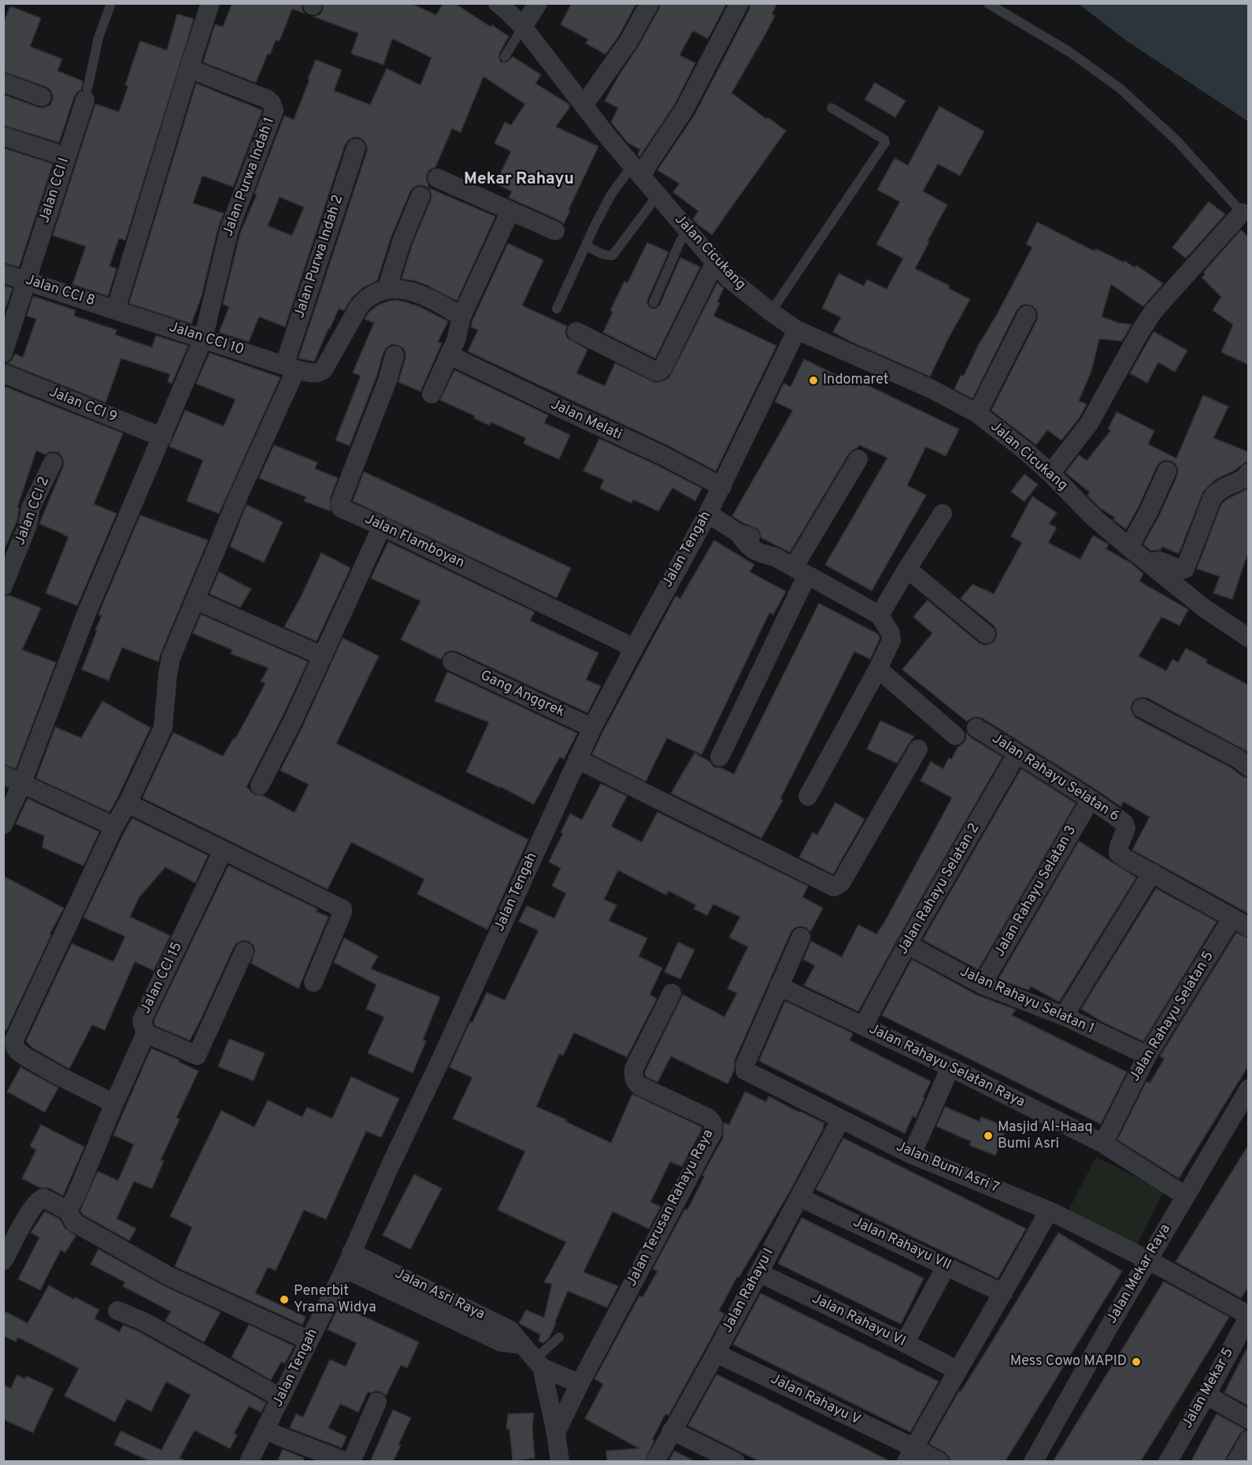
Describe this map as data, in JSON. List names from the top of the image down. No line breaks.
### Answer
{"streets":{"street":["Jalan Purwa Indah 1","Jalan CCI I","Jalan Cicukang","Jalan Purwa Indah 2","Jalan CCI 8","Jalan CCI 10","Jalan CCI 9","Jalan Melati","Jalan CCI 2","Jalan Flamboyan","Jalan Tengah","Gang Anggrek","Jalan Rahayu Selatan 6","Jalan Rahayu Selatan 2","Jalan Rahayu Selatan 3","Jalan CCI 15","Jalan Rahayu Selatan 1","Jalan Rahayu Selatan 5","Jalan Rahayu Selatan Raya","Jalan Bumi Asri 7","Jalan Terusan Rahayu Raya","Jalan Rahayu VII","Jalan Mekar Raya","Jalan Rahayu I","Jalan Asri Raya","Jalan Rahayu VI","Jalan Mekar 5","Jalan Rahayu V"]},"crossings":[["Jalan Purwa Indah 1","Jalan CCI 10"],["Jalan CCI I","Jalan CCI 8"],["Jalan Cicukang","Jalan Tengah"],["Jalan Purwa Indah 2","Jalan CCI 10"],["Jalan CCI 8","Jalan CCI 10"],["Jalan Melati","Jalan Tengah"],["Jalan Flamboyan","Jalan Tengah"],["Jalan Tengah","Gang Anggrek"],["Jalan Tengah","Jalan Asri Raya"],["Jalan Rahayu Selatan 6","Jalan Rahayu Selatan 2"],["Jalan Rahayu Selatan 6","Jalan Rahayu Selatan 3"],["Jalan Rahayu Selatan 6","Jalan Rahayu Selatan 5"],["Jalan Rahayu Selatan 2","Jalan Rahayu Selatan 1"],["Jalan Rahayu Selatan 2","Jalan Rahayu Selatan Raya"],["Jalan Rahayu Selatan 3","Jalan Rahayu Selatan 1"],["Jalan Rahayu Selatan 1","Jalan Rahayu Selatan 5"],["Jalan Rahayu Selatan 5","Jalan Rahayu Selatan Raya"],["Jalan Rahayu Selatan Raya","Jalan Bumi Asri 7"],["Jalan Rahayu Selatan Raya","Jalan Mekar Raya"],["Jalan Bumi Asri 7","Jalan Mekar Raya"],["Jalan Bumi Asri 7","Jalan Rahayu I"],["Jalan Bumi Asri 7","Jalan Mekar 5"],["Jalan Terusan Rahayu Raya","Jalan Asri Raya"],["Jalan Rahayu VII","Jalan Rahayu I"],["Jalan Rahayu I","Jalan Rahayu VI"],["Jalan Rahayu I","Jalan Rahayu V"]],"districts":["Mekar Rahayu"],"places":["Indomaret","Masjid Al-Haaq Bumi Asri","Penerbit Yrama Widya","Mess Cowo MAPID"]}
